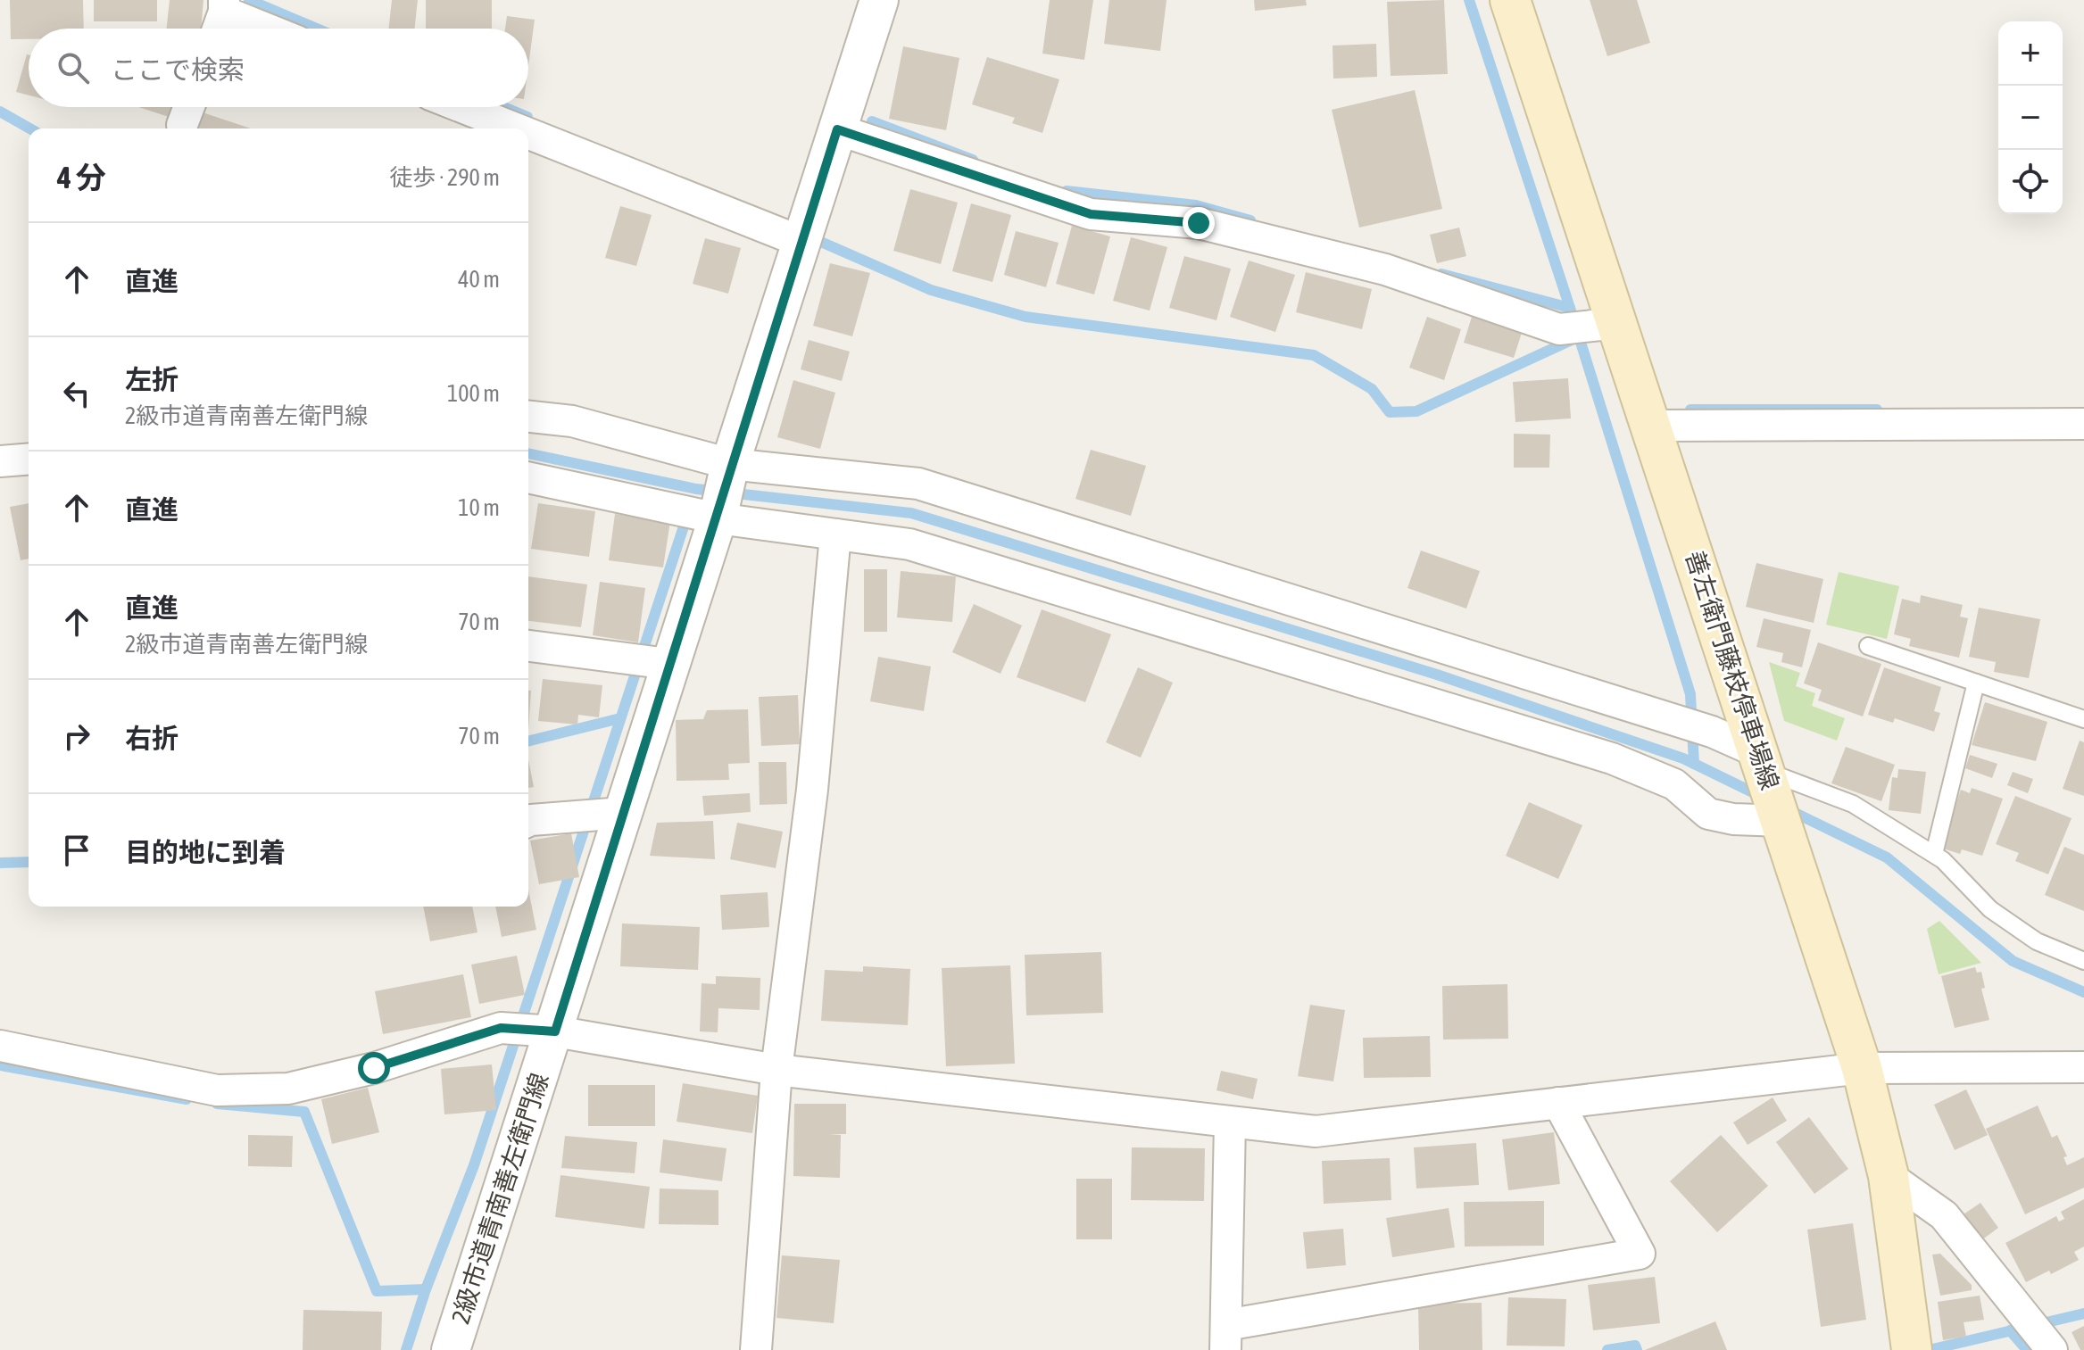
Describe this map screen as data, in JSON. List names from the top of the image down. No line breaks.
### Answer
{"streets":{"main road":["善左衛門藤枝停車場線"],"street":["2級市道青南善左衛門線"]},"page":{"map_buttons":["+","−"],"search":"ここで検索","heading":["4 分","徒歩 · 290 m"],"list":[["直進","40 m"],["左折","2級市道青南善左衛門線","100 m"],["直進","10 m"],["直進","2級市道青南善左衛門線","70 m"],["右折","70 m"],"目的地に到着"]}}
